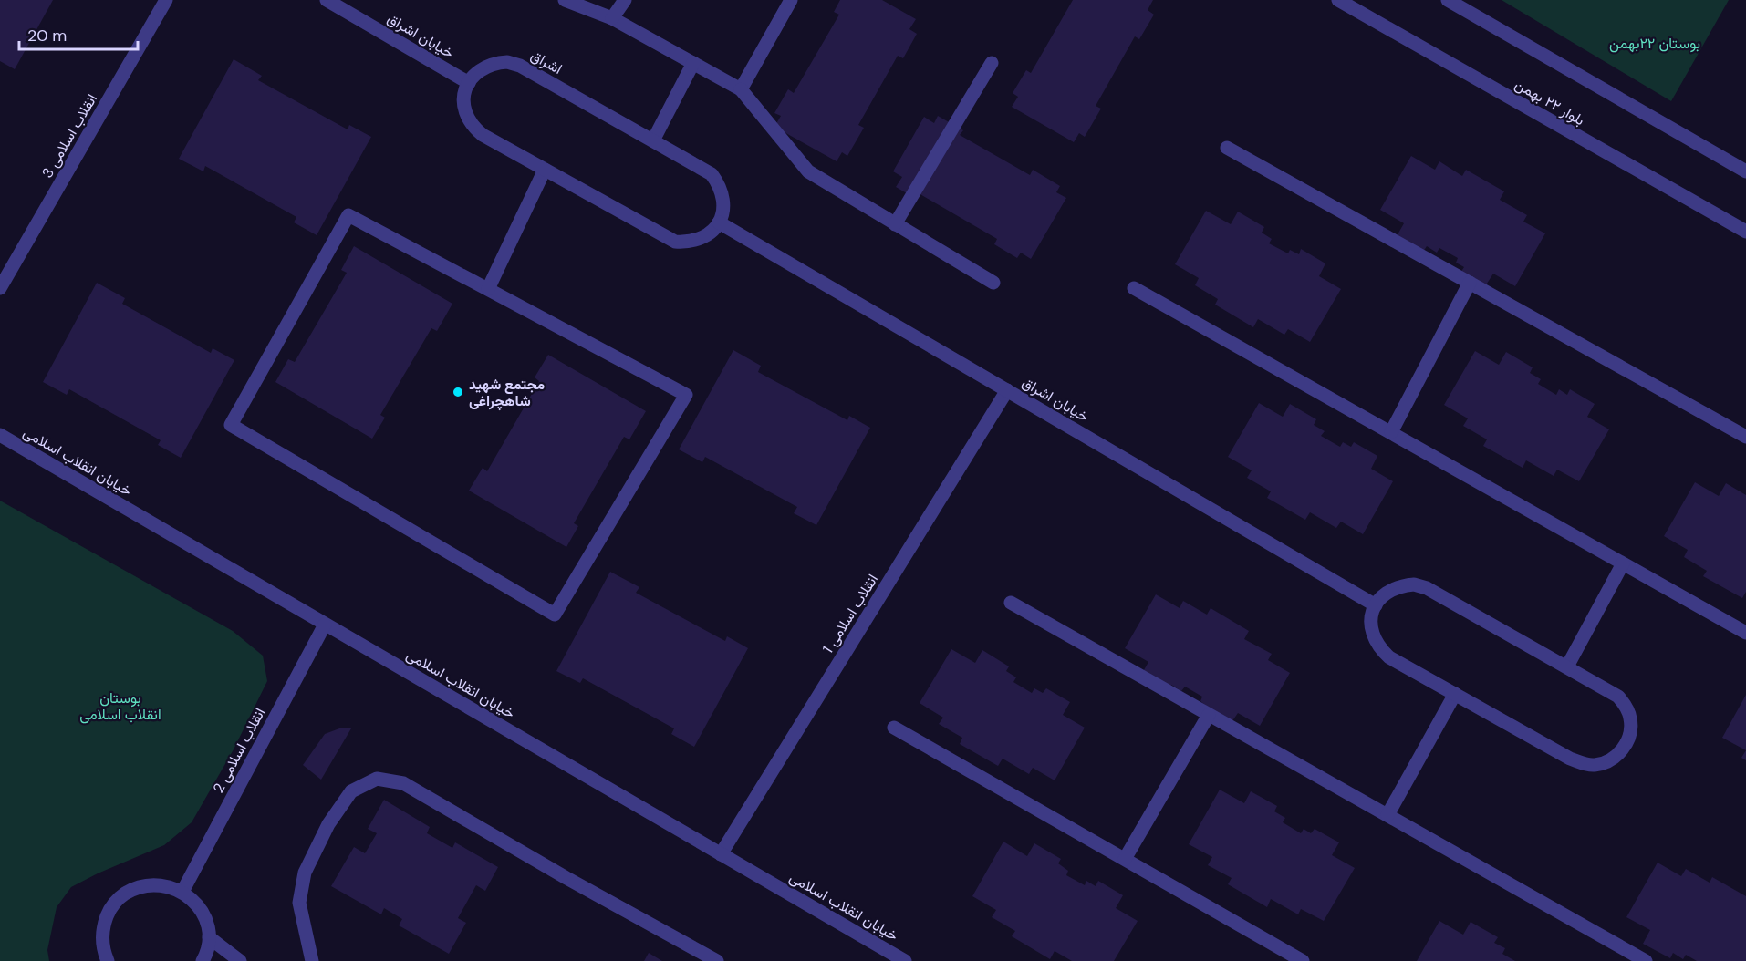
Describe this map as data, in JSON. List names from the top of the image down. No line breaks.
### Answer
{"streets":{"street":["خیابان اشراق","اشراق","بلوار ۲۲ بهمن","انقلاب اسلامی 3","خیابان انقلاب اسلامی","انقلاب اسلامی 1","انقلاب اسلامی 2"]},"crossings":[["خیابان اشراق","اشراق"],["خیابان اشراق","انقلاب اسلامی 1"],["خیابان انقلاب اسلامی","انقلاب اسلامی 1"],["خیابان انقلاب اسلامی","انقلاب اسلامی 2"]],"parks":["بوستان ۲۲بهمن","بوستان انقلاب اسلامی"],"places":["مجتمع شهید شاهچراغی"],"scale_bar":"20 m"}
